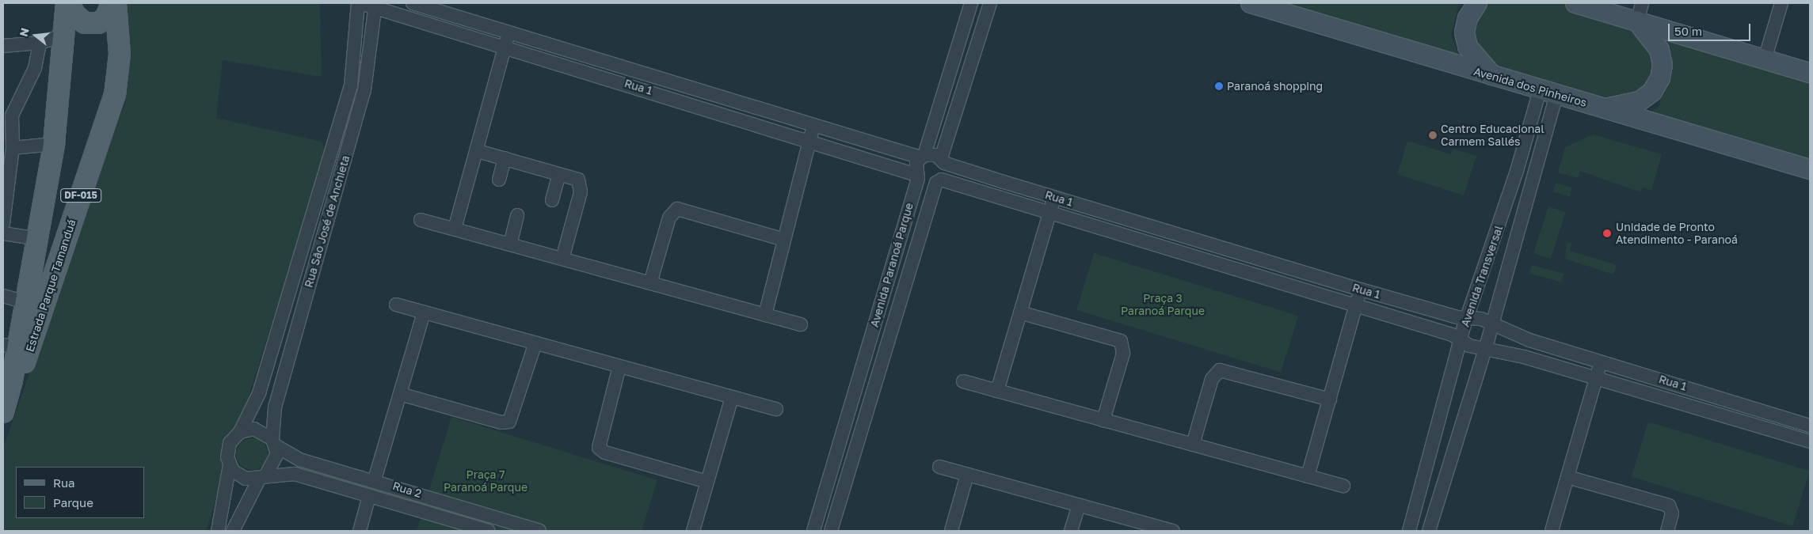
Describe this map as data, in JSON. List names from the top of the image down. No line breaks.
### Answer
{"streets":{"main road":["DF-015","Estrada Parque Tamanduá"],"street":["Rua 1","Avenida dos Pinheiros","Rua São José de Anchieta","Avenida Paranoá Parque","Avenida Transversal","Rua 2"]},"crossings":[["Rua 1","Rua São José de Anchieta"],["Rua 1","Avenida Paranoá Parque"],["Rua 1","Avenida Transversal"],["Avenida dos Pinheiros","Avenida Transversal"],["Rua São José de Anchieta","Rua 2"]],"parks":["Praça 3 Paranoá Parque","Praça 7 Paranoá Parque"],"places":["Paranoá shopping","Centro Educacional Carmem Sallés","Unidade de Pronto Atendimento - Paranoá"],"legend":["Rua","Parque"],"scale_bar":"50 m","north":"left"}
